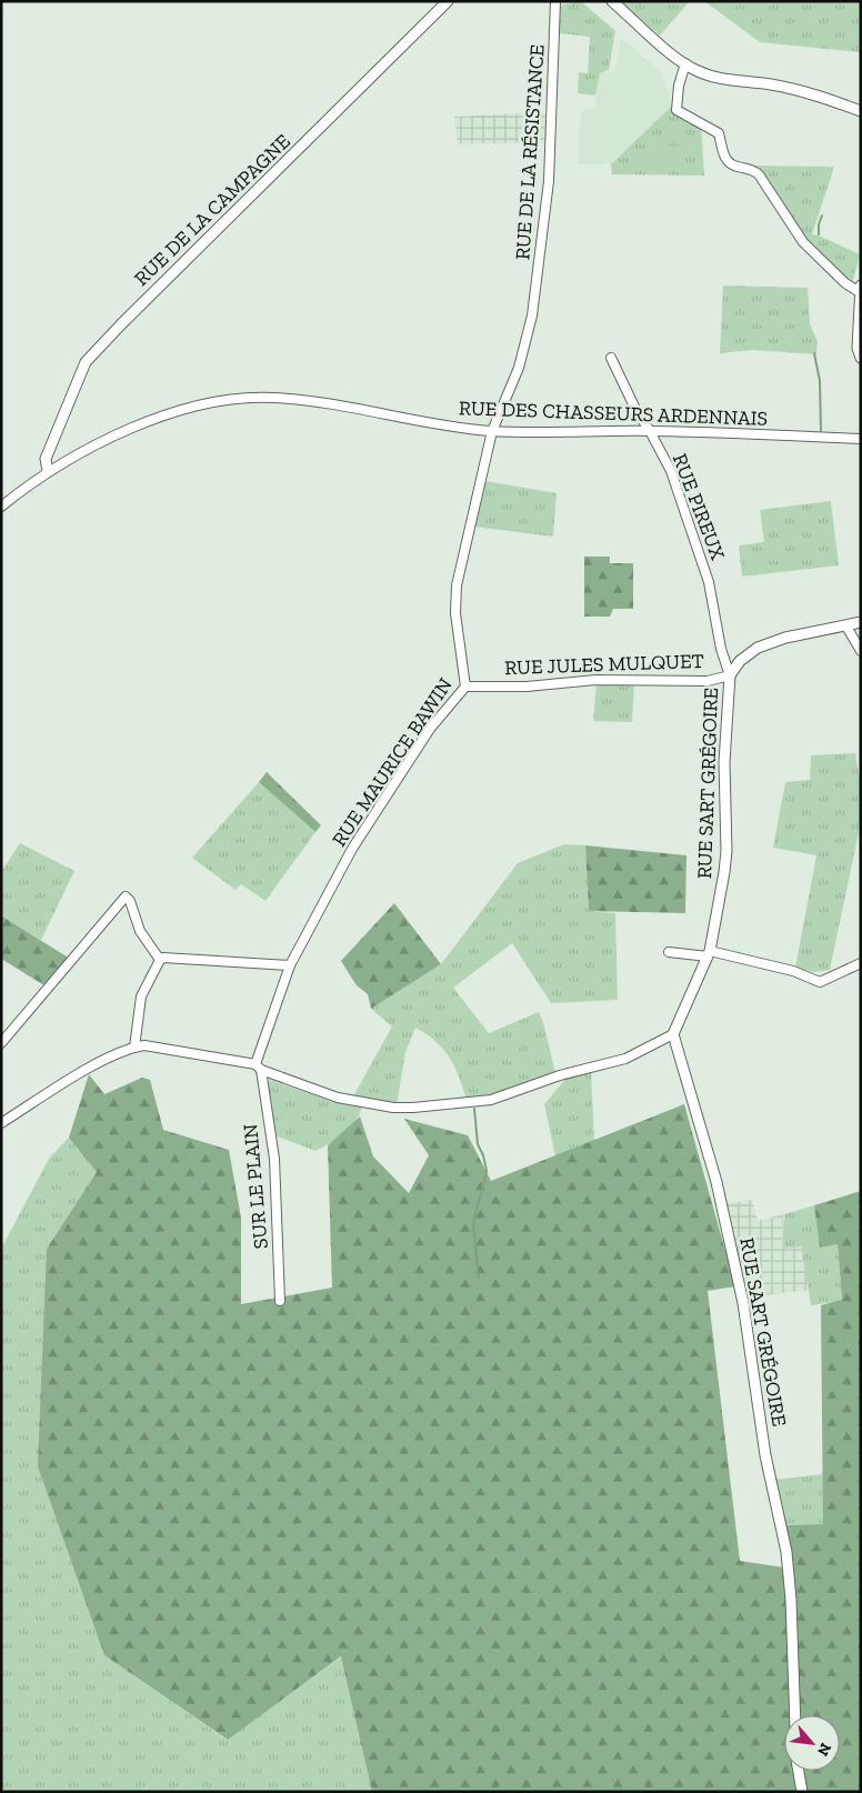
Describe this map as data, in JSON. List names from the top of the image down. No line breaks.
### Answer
{"streets":{"street":["RUE DE LA RÉSISTANCE","RUE DE LA CAMPAGNE","RUE DES CHASSEURS ARDENNAIS","RUE PIREUX","RUE JULES MULQUET","RUE MAURICE BAWIN","RUE SART GRÉGOIRE","SUR LE PLAIN"]},"crossings":[["RUE DE LA RÉSISTANCE","RUE DES CHASSEURS ARDENNAIS"],["RUE DE LA RÉSISTANCE","RUE MAURICE BAWIN"],["RUE DE LA CAMPAGNE","RUE DES CHASSEURS ARDENNAIS"],["RUE DES CHASSEURS ARDENNAIS","RUE PIREUX"],["RUE DES CHASSEURS ARDENNAIS","RUE MAURICE BAWIN"],["RUE PIREUX","RUE JULES MULQUET"],["RUE PIREUX","RUE SART GRÉGOIRE"],["RUE JULES MULQUET","RUE MAURICE BAWIN"],["RUE JULES MULQUET","RUE SART GRÉGOIRE"],["RUE MAURICE BAWIN","SUR LE PLAIN"]],"north":"bottom right"}
